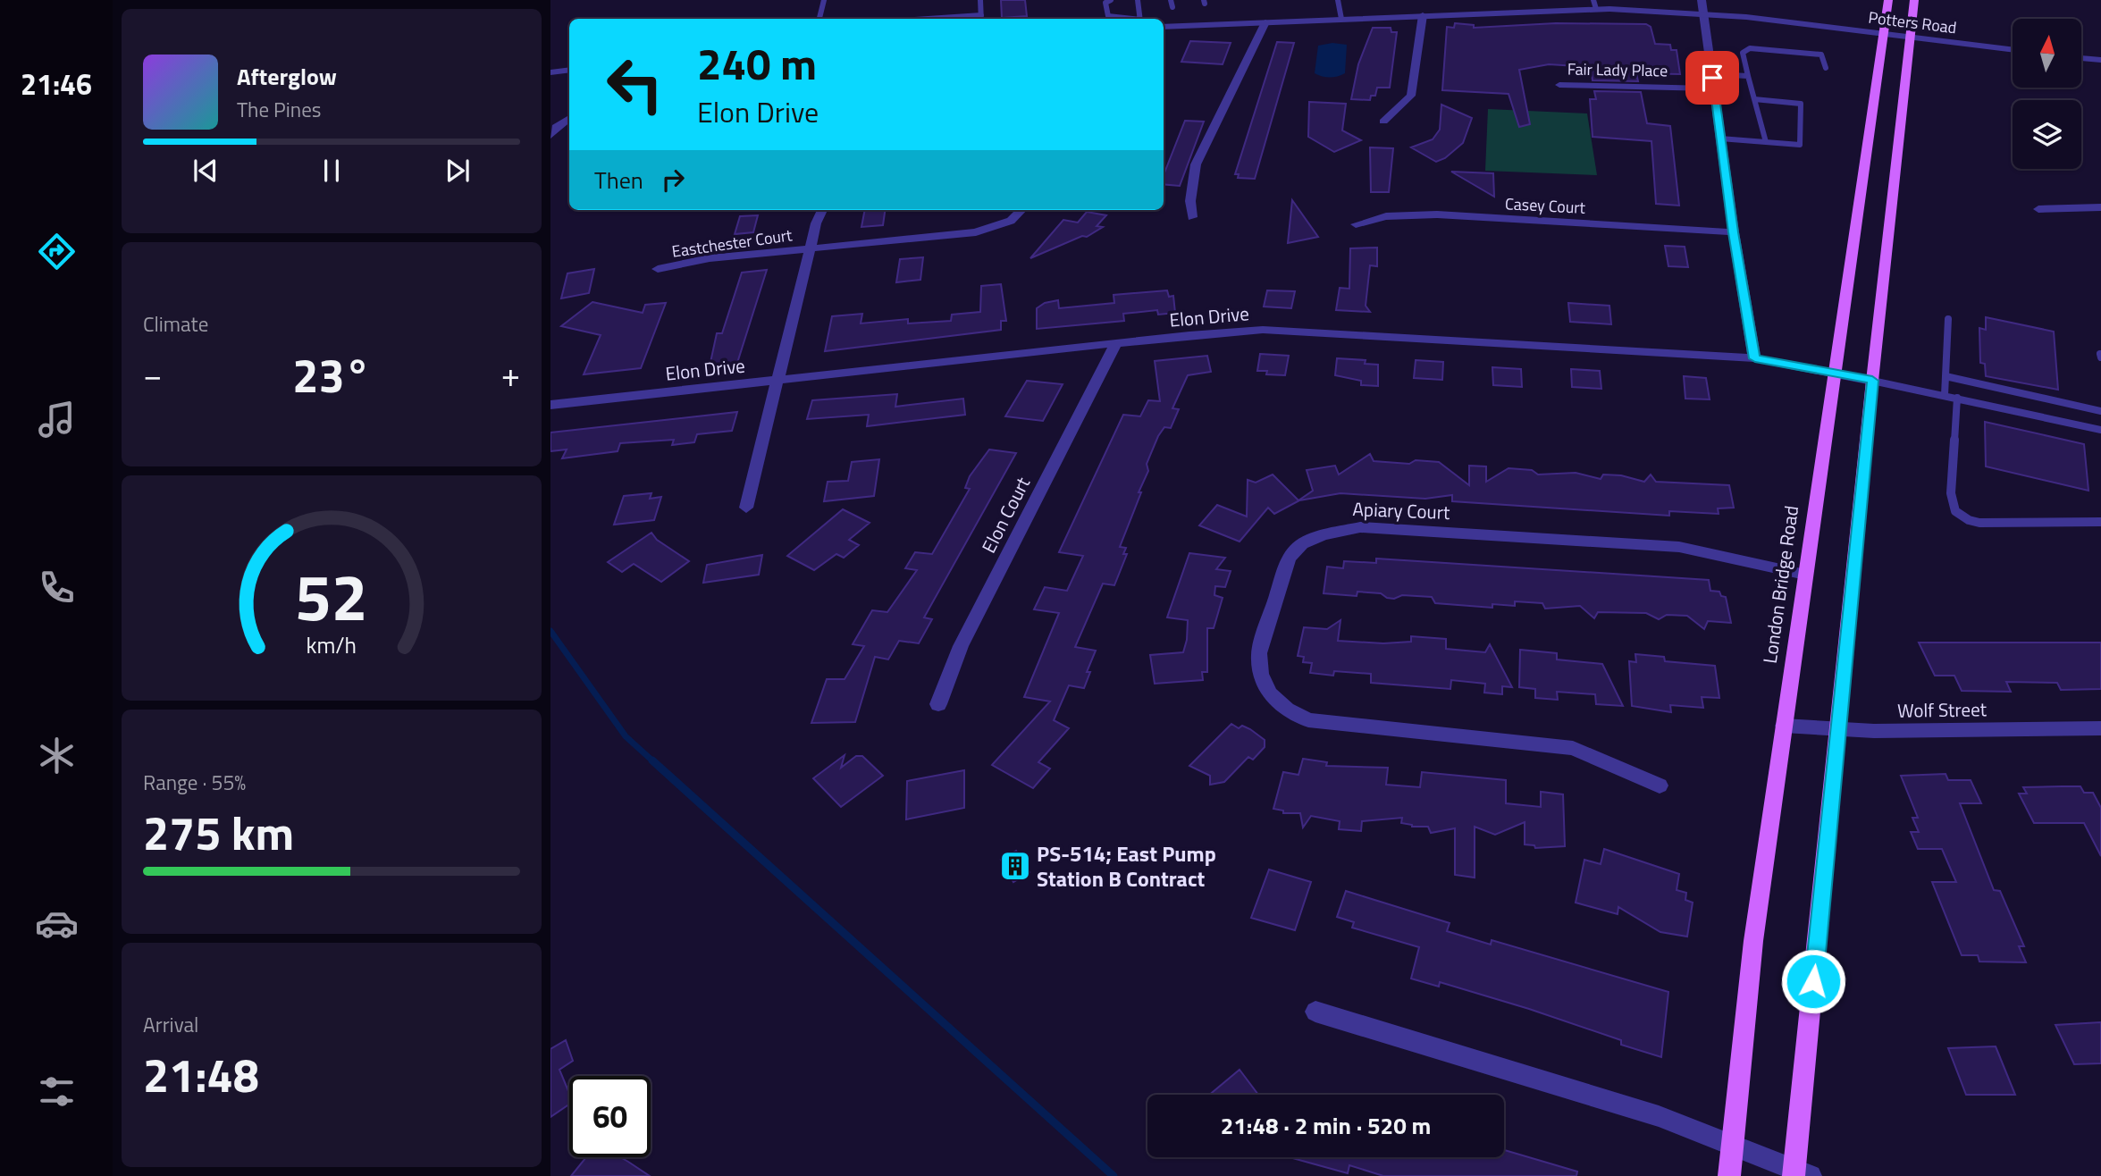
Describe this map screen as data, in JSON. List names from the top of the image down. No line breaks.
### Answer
{"streets":{"main road":["London Bridge Road"],"street":["Potters Road","Fair Lady Place","Casey Court","Eastchester Court","Elon Drive","Apiary Court","Elon Court","Wolf Street"]},"crossings":[["Potters Road","London Bridge Road"],["Elon Drive","Elon Court"],["Elon Drive","London Bridge Road"],["Apiary Court","London Bridge Road"],["London Bridge Road","Wolf Street"]],"places":{"building":["PS-514; East Pump Station B Contract"]},"north":"top","page":{"tabs":"21:46","turn":["240 m","Elon Drive"],"song":["Afterglow","The Pines"],"then":"Then","tile":["Climate",["Range · 55%","275 km"],["Arrival","21:48"]],"heat":["−","23°","+"],"limit":"60","trip":"21:48 · 2 min · 520 m","gauge":["52","km/h"]}}
